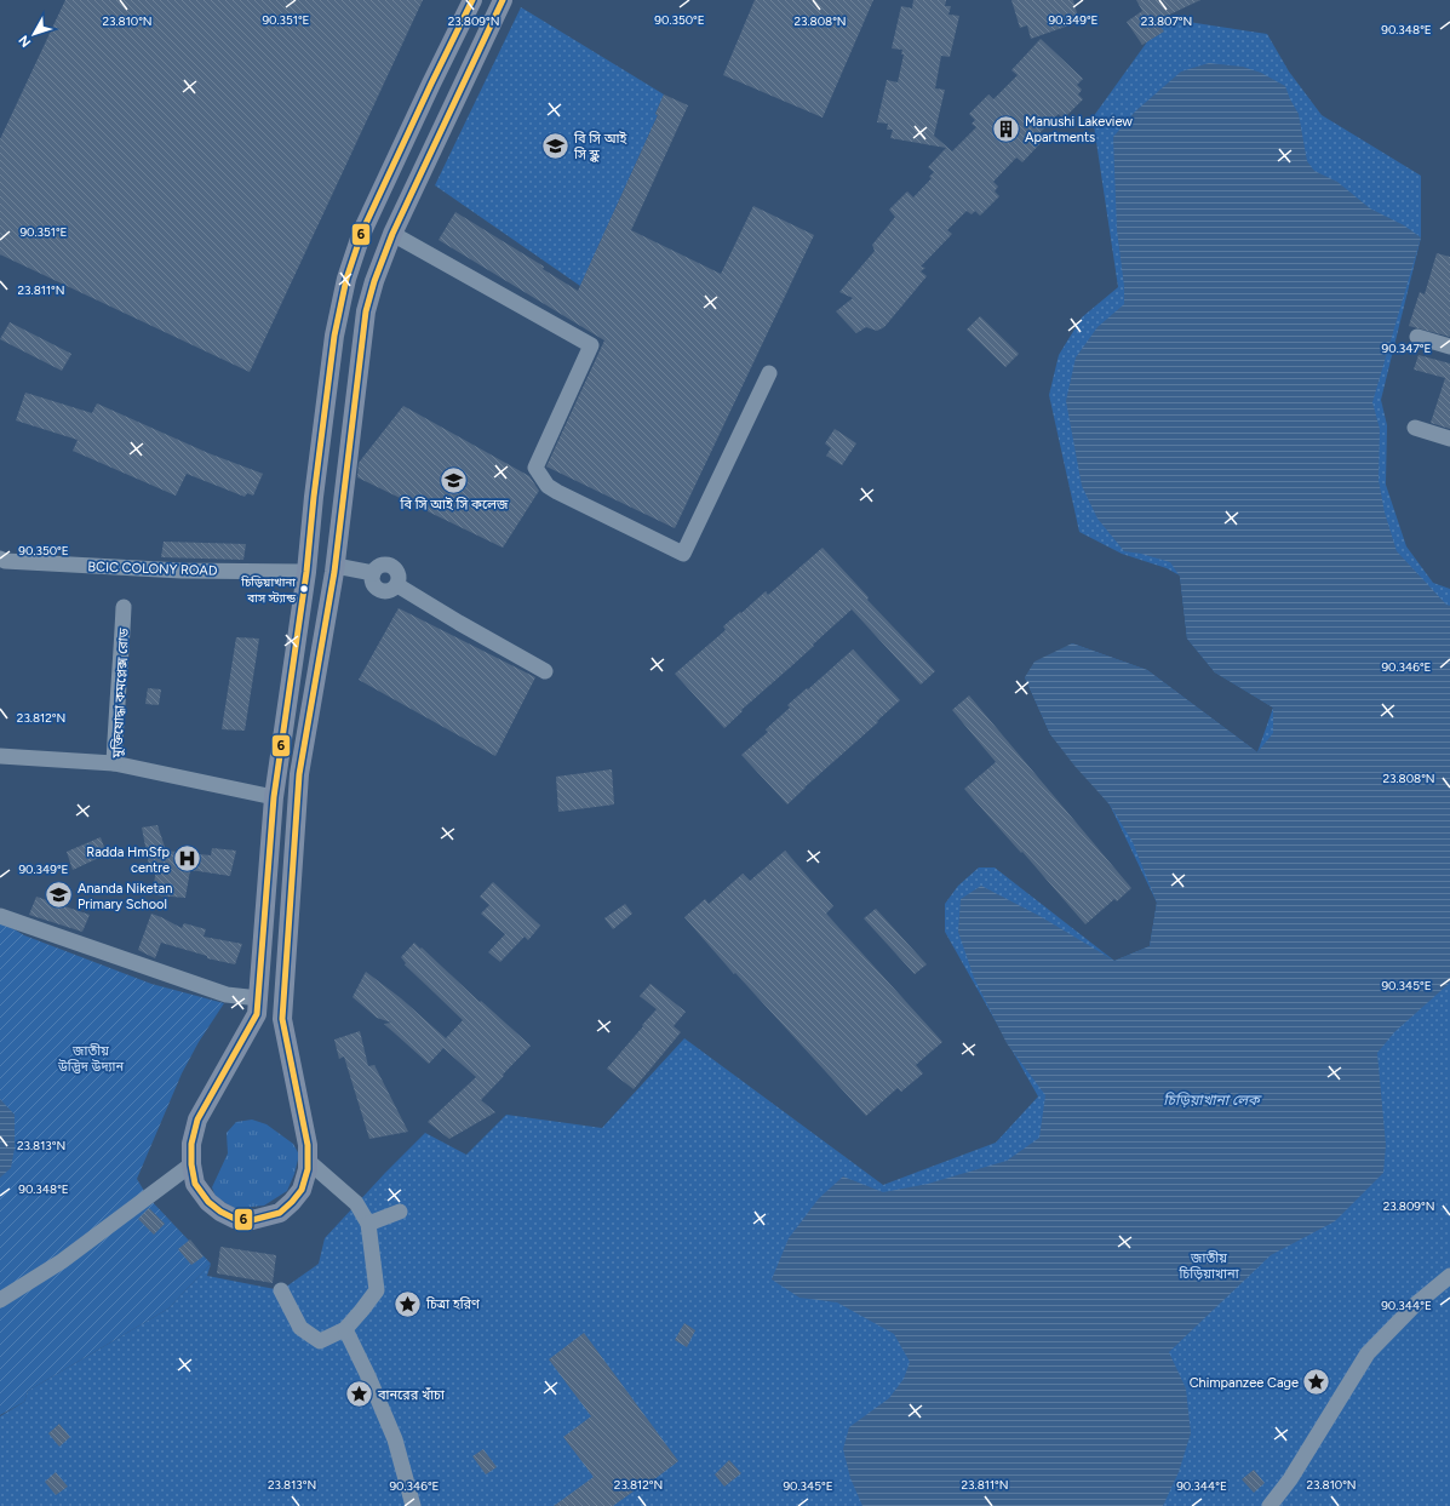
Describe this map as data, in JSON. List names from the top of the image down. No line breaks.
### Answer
{"streets":{"street":["BCIC COLONY ROAD","মুক্তিযোদ্ধা কমপ্লেক্স রোড"]},"water":["চিড়িয়াখানা লেক"],"parks":["জাতীয় উদ্ভিদ উদ্যান","জাতীয় চিড়িয়াখানা"],"places":{"building":["Manushi Lakeview Apartments"],"school or university":["বি সি আই সি স্কুল","বি সি আই সি কলেজ","Ananda Niketan Primary School"],"other":["চিড়িয়াখানা বাস স্ট্যান্ড"],"hospital":["Radda HmSfp centre"],"place":["চিত্রা হরিণ","Chimpanzee Cage","বানরের খাঁচা"]},"lines":["transit line 6"],"north":"bottom left","coordinates":["90.351°E","90.350°E","90.349°E","23.809°N","23.808°N","23.810°N","23.807°N","90.348°E","23.811°N","90.347°E","90.346°E","23.812°N","90.345°E","23.813°N","90.344°E"]}
